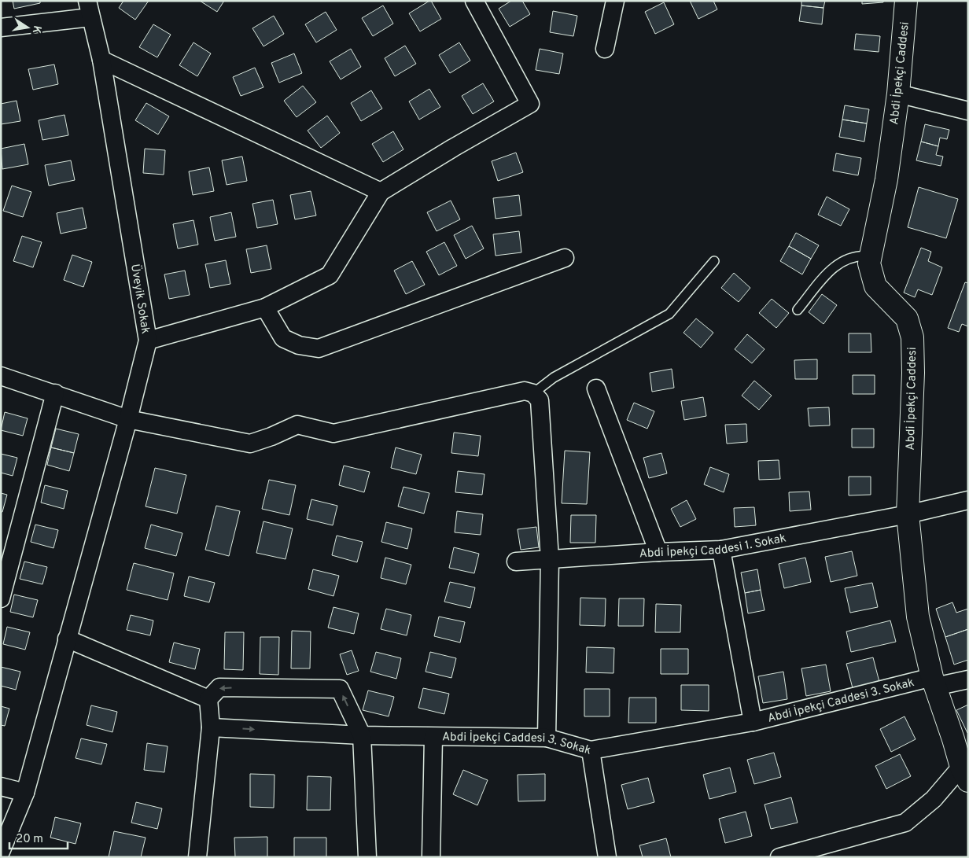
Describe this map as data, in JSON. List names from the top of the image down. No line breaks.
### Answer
{"streets":{"main road":["Abdi İpekçi Caddesi"],"street":["Üveyik Sokak","Abdi İpekçi Caddesi 1. Sokak","Abdi İpekçi Caddesi 3. Sokak"]},"crossings":[["Abdi İpekçi Caddesi","Abdi İpekçi Caddesi 1. Sokak"],["Abdi İpekçi Caddesi","Abdi İpekçi Caddesi 3. Sokak"]],"scale_bar":"20 m","north":"right"}
